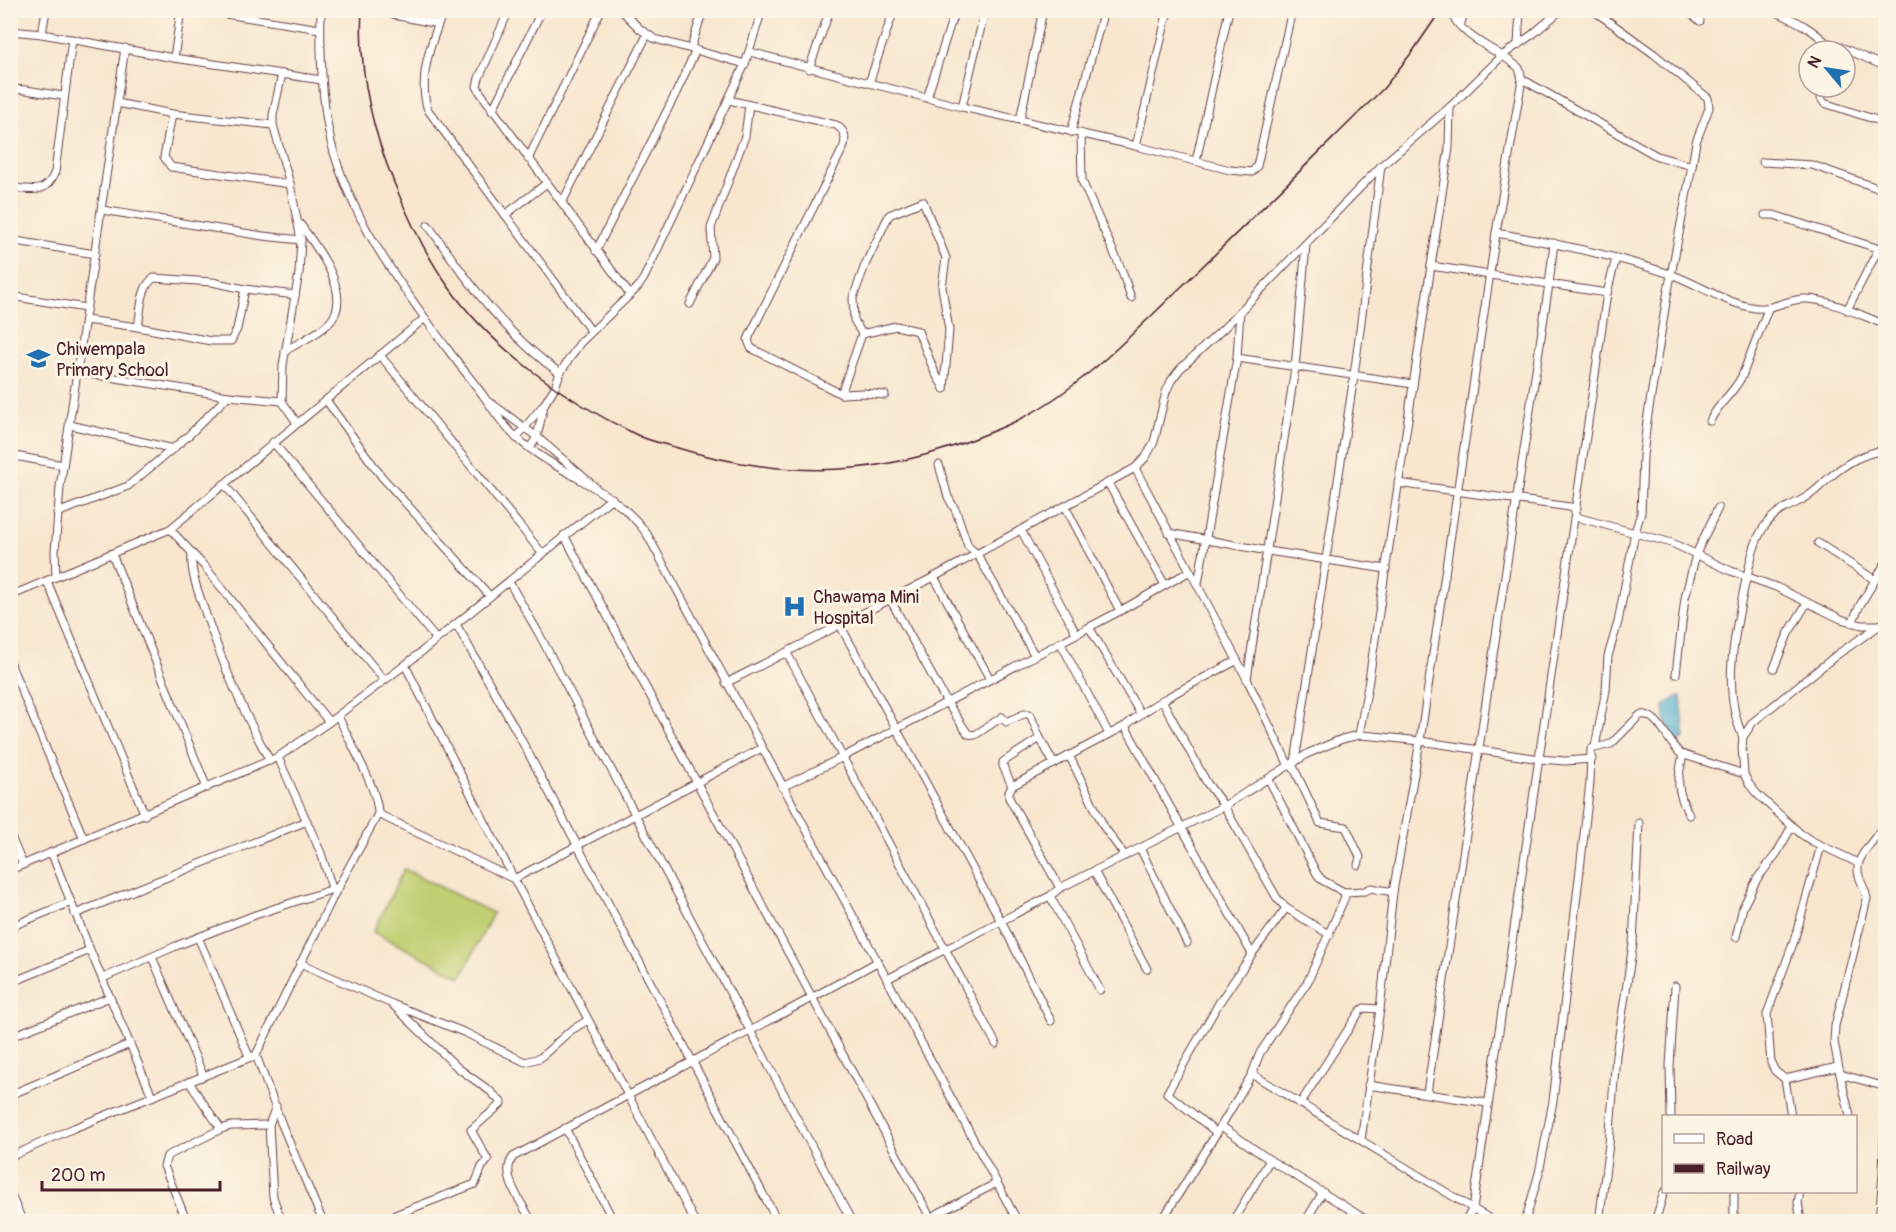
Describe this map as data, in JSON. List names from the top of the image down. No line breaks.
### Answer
{"places":{"school or university":["Chiwempala Primary School"],"hospital":["Chawama Mini Hospital"]},"legend":["Road","Railway"],"scale_bar":"200 m","north":"top left"}
